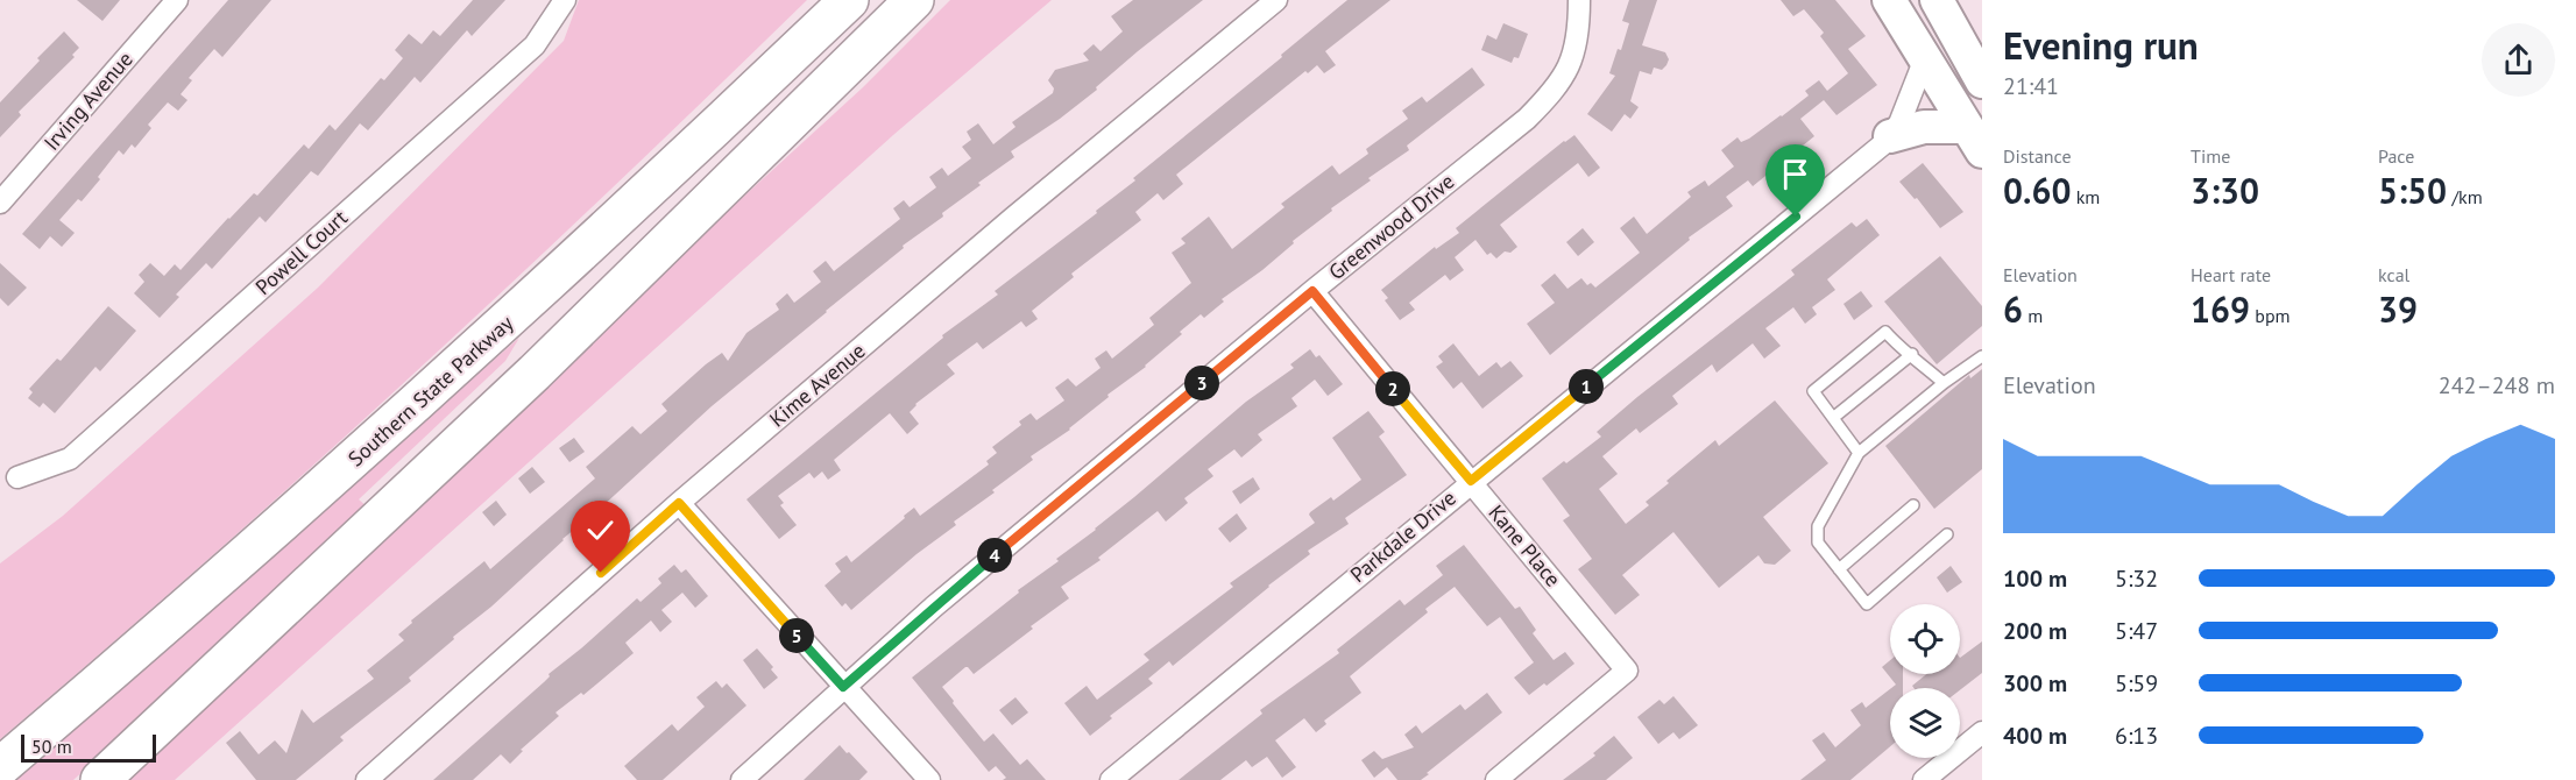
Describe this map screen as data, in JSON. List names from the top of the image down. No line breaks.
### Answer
{"streets":{"highway":["Southern State Parkway"],"street":["Irving Avenue","Greenwood Drive","Powell Court","Kime Avenue","Parkdale Drive","Kane Place"]},"crossings":[["Greenwood Drive","Kane Place"],["Parkdale Drive","Kane Place"]],"scale_bar":"50 m","page":{"heading":["Evening run","21:41"],"stats":[["Distance","0.60 km"],["Time","3:30"],["Pace","5:50 /km"],["Elevation","6 m"],["Heart rate","169 bpm"],["kcal","39"]],"chart":["Elevation","242–248 m"],"pins":["3","1","2","4","5"],"list":[{"name":"100 m","note":"5:32"},{"name":"200 m","note":"5:47"},{"name":"300 m","note":"5:59"},{"name":"400 m","note":"6:13"}],"scale":"50 m"}}
